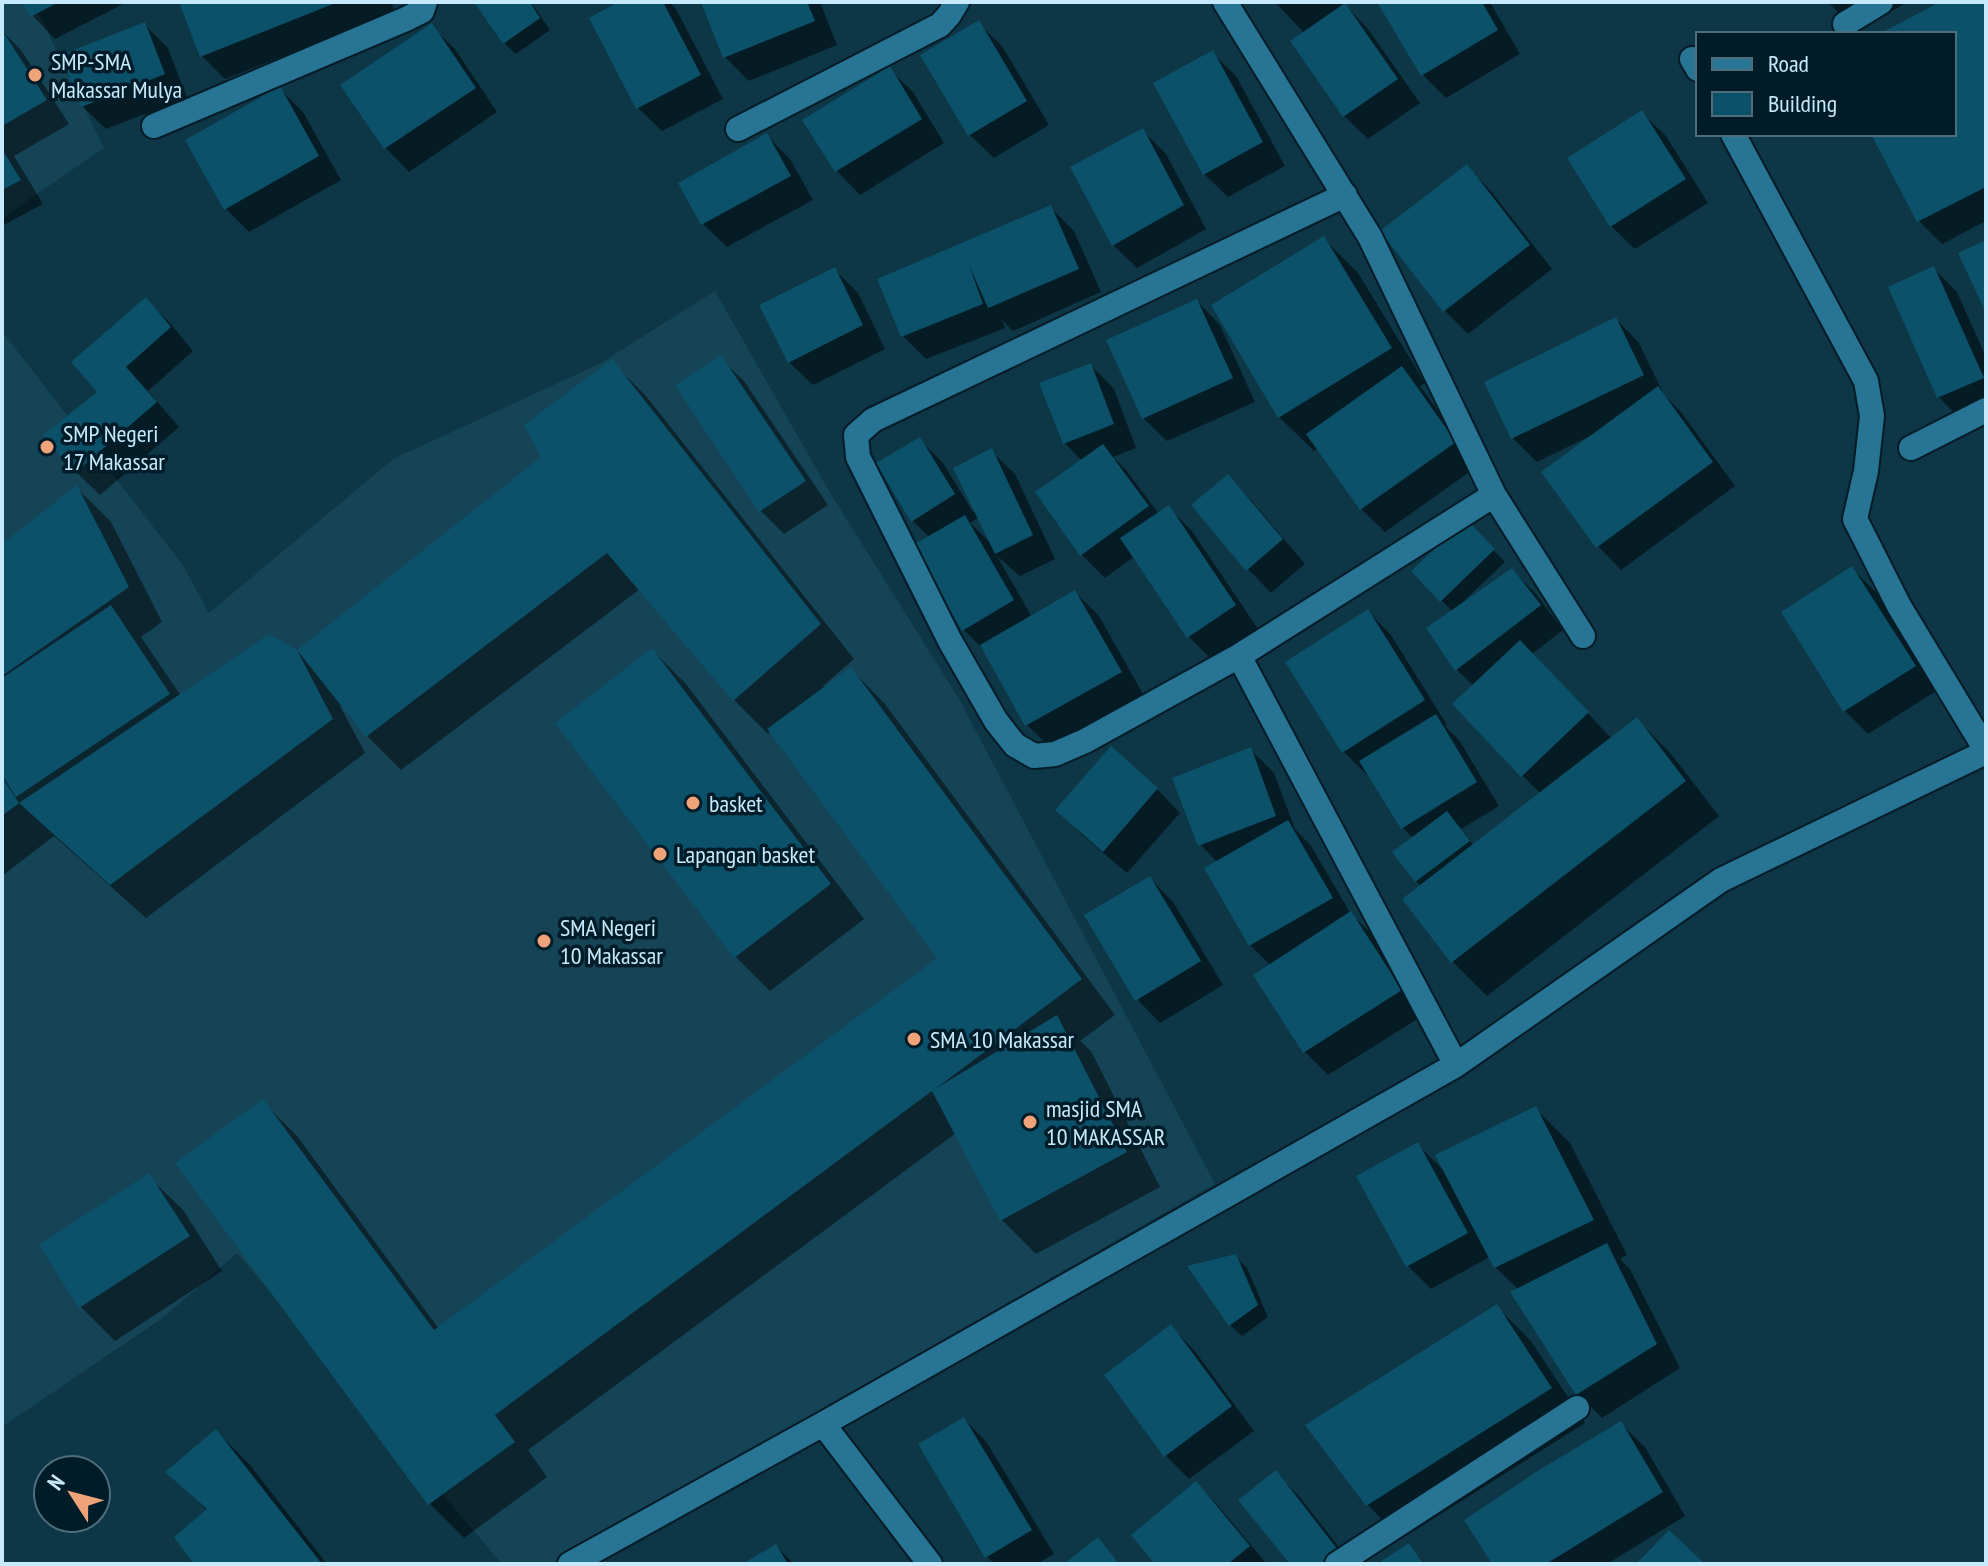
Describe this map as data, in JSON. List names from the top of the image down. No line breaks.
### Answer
{"places":["SMP-SMA Makassar Mulya","SMP Negeri 17 Makassar","basket","Lapangan basket","SMA Negeri 10 Makassar","SMA 10 Makassar","masjid SMA 10 MAKASSAR"],"legend":["Road","Building"],"north":"top left"}
